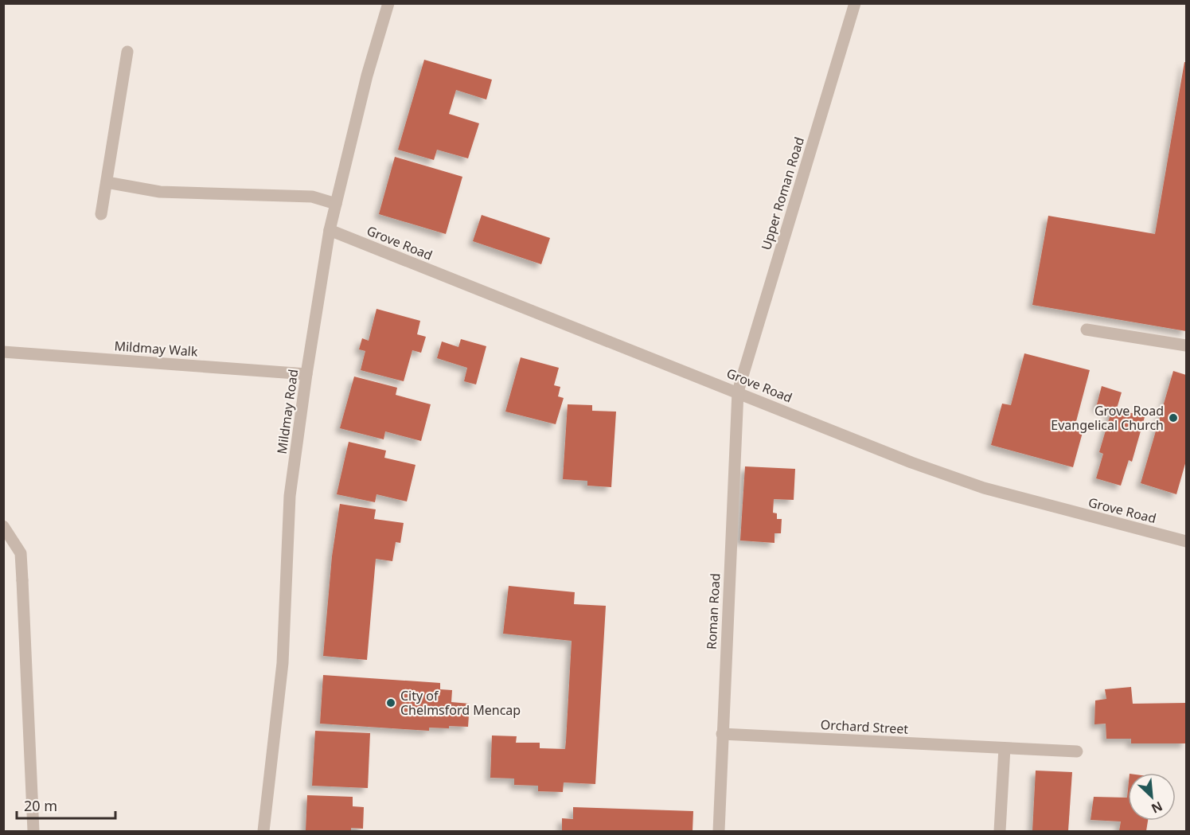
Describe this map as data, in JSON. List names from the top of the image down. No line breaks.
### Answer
{"streets":{"street":["Upper Roman Road","Grove Road","Mildmay Walk","Mildmay Road","Roman Road","Orchard Street"]},"crossings":[["Upper Roman Road","Grove Road"],["Upper Roman Road","Roman Road"],["Grove Road","Mildmay Road"],["Grove Road","Roman Road"],["Mildmay Walk","Mildmay Road"],["Roman Road","Orchard Street"]],"places":["Grove Road Evangelical Church","City of Chelmsford Mencap"],"scale_bar":"20 m","north":"bottom right"}
